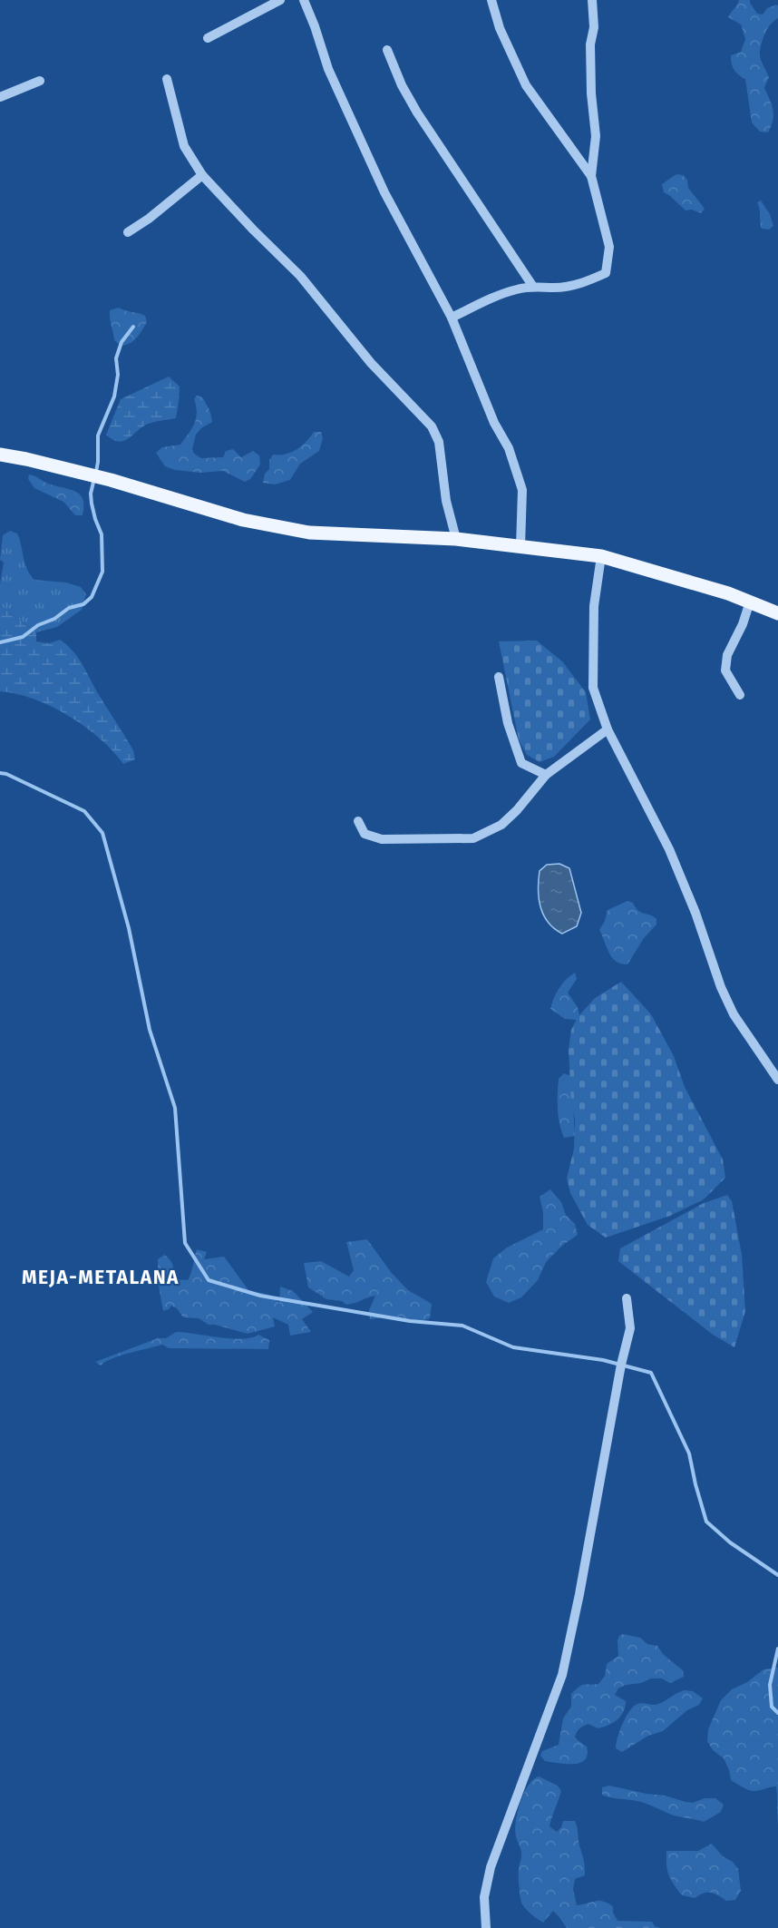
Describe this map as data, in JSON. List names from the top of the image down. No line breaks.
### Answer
{"districts":["MEJA-METALANA"]}
